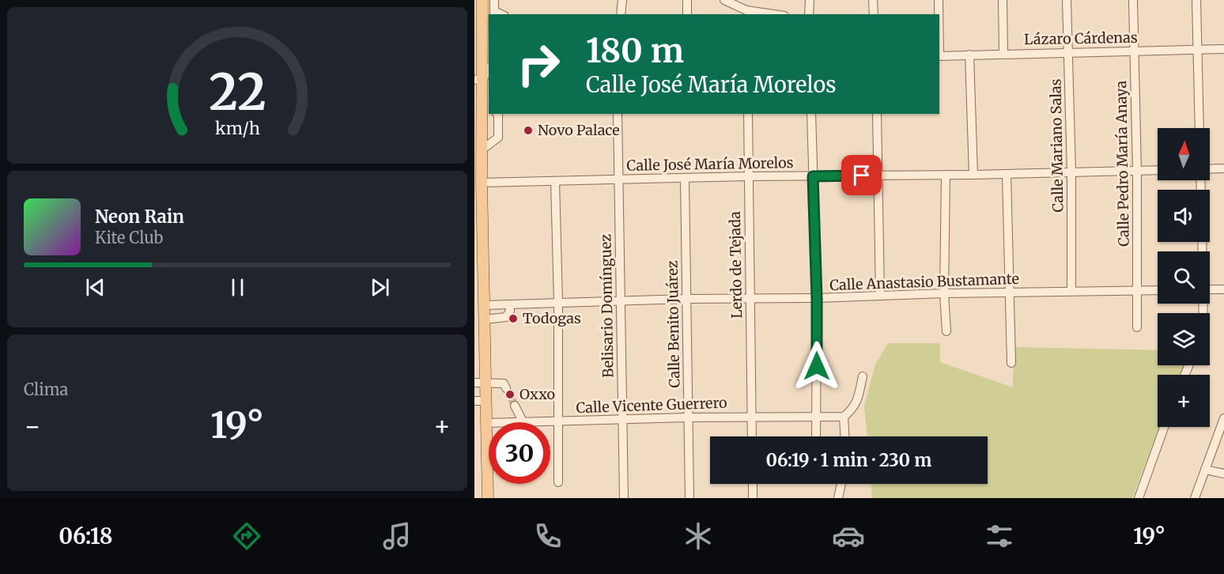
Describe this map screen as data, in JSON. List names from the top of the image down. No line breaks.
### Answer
{"streets":{"street":["Lázaro Cárdenas","Calle Mariano Salas","Calle Pedro María Anaya","Calle José María Morelos","Lerdo de Tejada","Calle Anastasio Bustamante","Belisario Domínguez","Calle Benito Juárez","Calle Vicente Guerrero"]},"crossings":[["Lázaro Cárdenas","Calle Mariano Salas"],["Lázaro Cárdenas","Calle Pedro María Anaya"],["Calle Mariano Salas","Calle José María Morelos"],["Calle Mariano Salas","Calle Anastasio Bustamante"],["Calle Pedro María Anaya","Calle José María Morelos"],["Calle Pedro María Anaya","Calle Anastasio Bustamante"],["Calle José María Morelos","Lerdo de Tejada"],["Calle José María Morelos","Belisario Domínguez"],["Calle José María Morelos","Calle Benito Juárez"],["Lerdo de Tejada","Calle Anastasio Bustamante"],["Lerdo de Tejada","Calle Vicente Guerrero"],["Calle Anastasio Bustamante","Belisario Domínguez"],["Calle Anastasio Bustamante","Calle Benito Juárez"],["Belisario Domínguez","Calle Vicente Guerrero"],["Calle Benito Juárez","Calle Vicente Guerrero"]],"places":["Novo Palace","Todogas","Oxxo"],"north":"top","page":{"turn":["180 m","Calle José María Morelos"],"map_buttons":"+","song":["Neon Rain","Kite Club"],"tile":"Clima","heat":["−","19°","+"],"limit":"30","trip":"06:19 · 1 min · 230 m","tabs":["06:18","19°"],"gauge":["22","km/h"]}}
